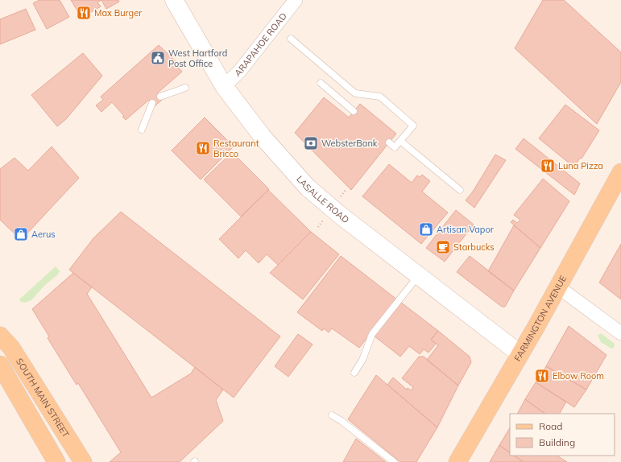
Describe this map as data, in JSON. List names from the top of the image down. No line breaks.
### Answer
{"streets":{"main road":["FARMINGTON AVENUE","SOUTH MAIN STREET"],"street":["ARAPAHOE ROAD","LASALLE ROAD"]},"crossings":[["ARAPAHOE ROAD","LASALLE ROAD"],["LASALLE ROAD","FARMINGTON AVENUE"]],"places":{"restaurant":["Max Burger","Restaurant Bricco","Luna Pizza","Elbow Room"],"public building":["West Hartford Post Office"],"bank":["WebsterBank"],"shop":["Artisan Vapor","Aerus"],"cafe":["Starbucks"]},"legend":["Road","Building"]}
